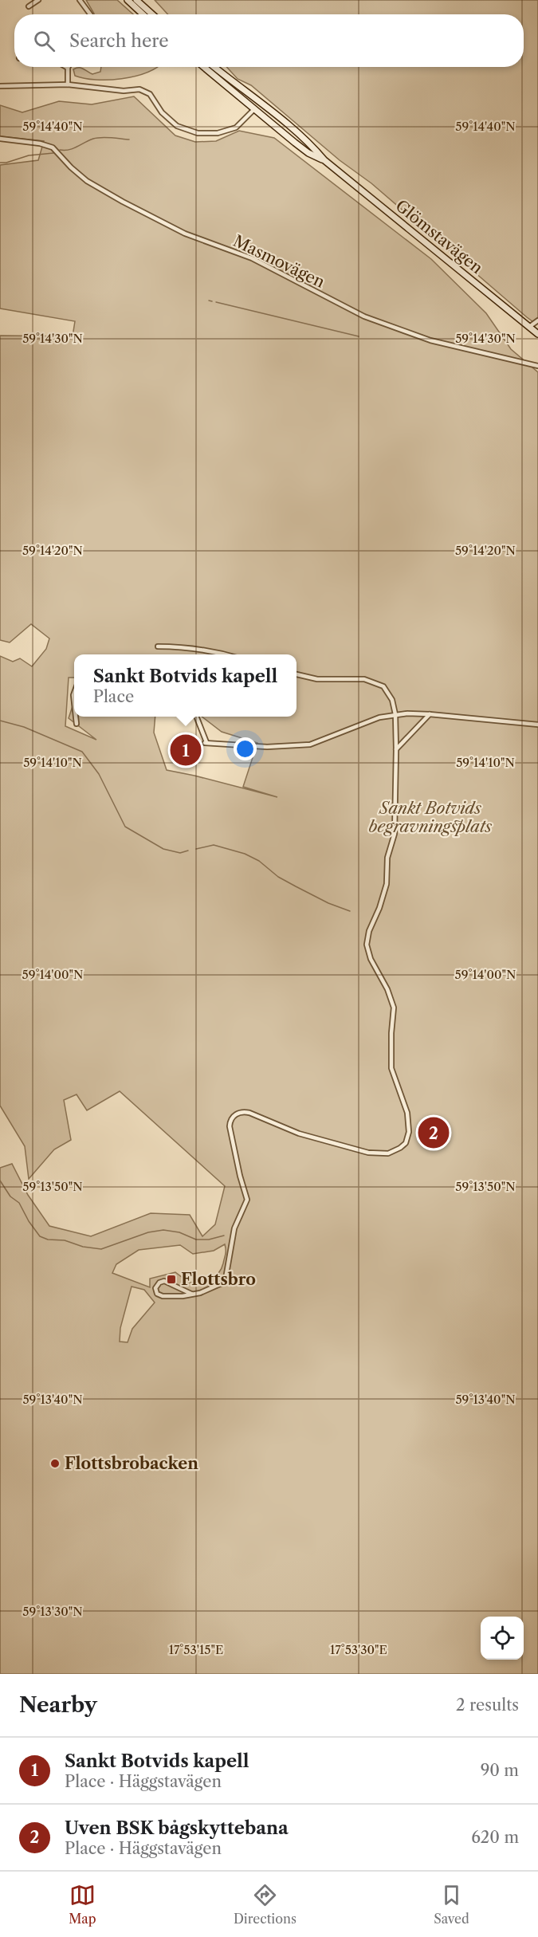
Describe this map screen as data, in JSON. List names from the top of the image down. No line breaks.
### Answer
{"streets":{"main road":["Glömstavägen"],"street":["Masmovägen"]},"parks":["Sankt Botvids begravningsplats"],"places":{"transit":["Flottsbro"],"other":["Flottsbrobacken"]},"page":{"search":"Search here","popup":["Sankt Botvids kapell","Place"],"pins":["1","2"],"heading":["Nearby","2 results"],"list":[{"mark":"1","name":"Sankt Botvids kapell","note":"Place · Häggstavägen","value":"90 m"},{"mark":"2","name":"Uven BSK bågskyttebana","note":"Place · Häggstavägen","value":"620 m"}],"nav":["Map","Directions","Saved"]},"coordinates":["59°14'40\"N","59°14'30\"N","59°14'20\"N","59°14'10\"N","59°14'00\"N","59°13'50\"N","59°13'40\"N","59°13'30\"N","17°53'15\"E","17°53'30\"E"]}
